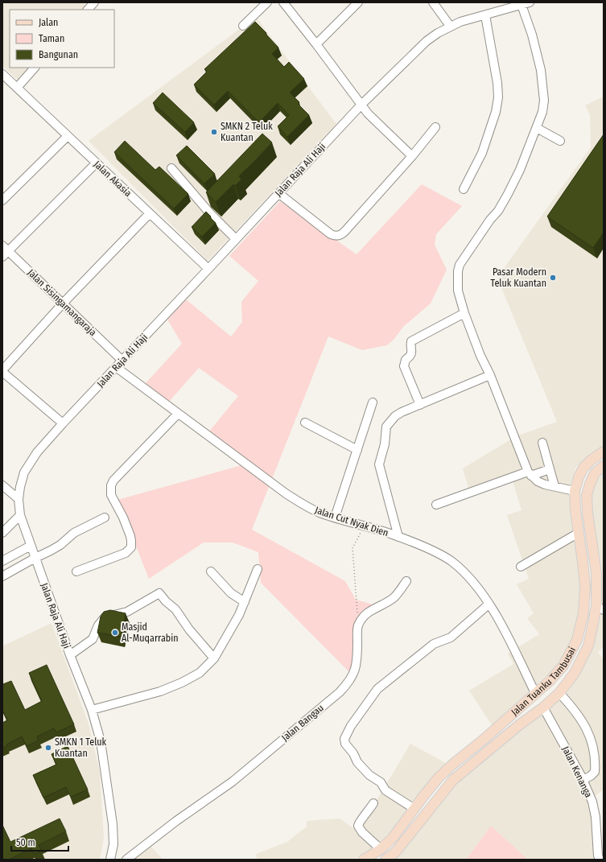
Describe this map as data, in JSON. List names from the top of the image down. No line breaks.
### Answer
{"streets":{"main road":["Jalan Tuanku Tambusai"],"street":["Jalan Raja Ali Haji","Jalan Akasia","Jalan Sisingamangaraja","Jalan Cut Nyak Dien","Jalan Bangau","Jalan Kenanga"]},"crossings":[["Jalan Raja Ali Haji","Jalan Akasia"],["Jalan Raja Ali Haji","Jalan Sisingamangaraja"],["Jalan Raja Ali Haji","Jalan Cut Nyak Dien"],["Jalan Cut Nyak Dien","Jalan Tuanku Tambusai"],["Jalan Tuanku Tambusai","Jalan Kenanga"]],"places":["SMKN 2 Teluk Kuantan","Pasar Modern Teluk Kuantan","Masjid Al-Muqarrabin","SMKN 1 Teluk Kuantan"],"legend":["Jalan","Taman","Bangunan"],"scale_bar":"50 m"}
